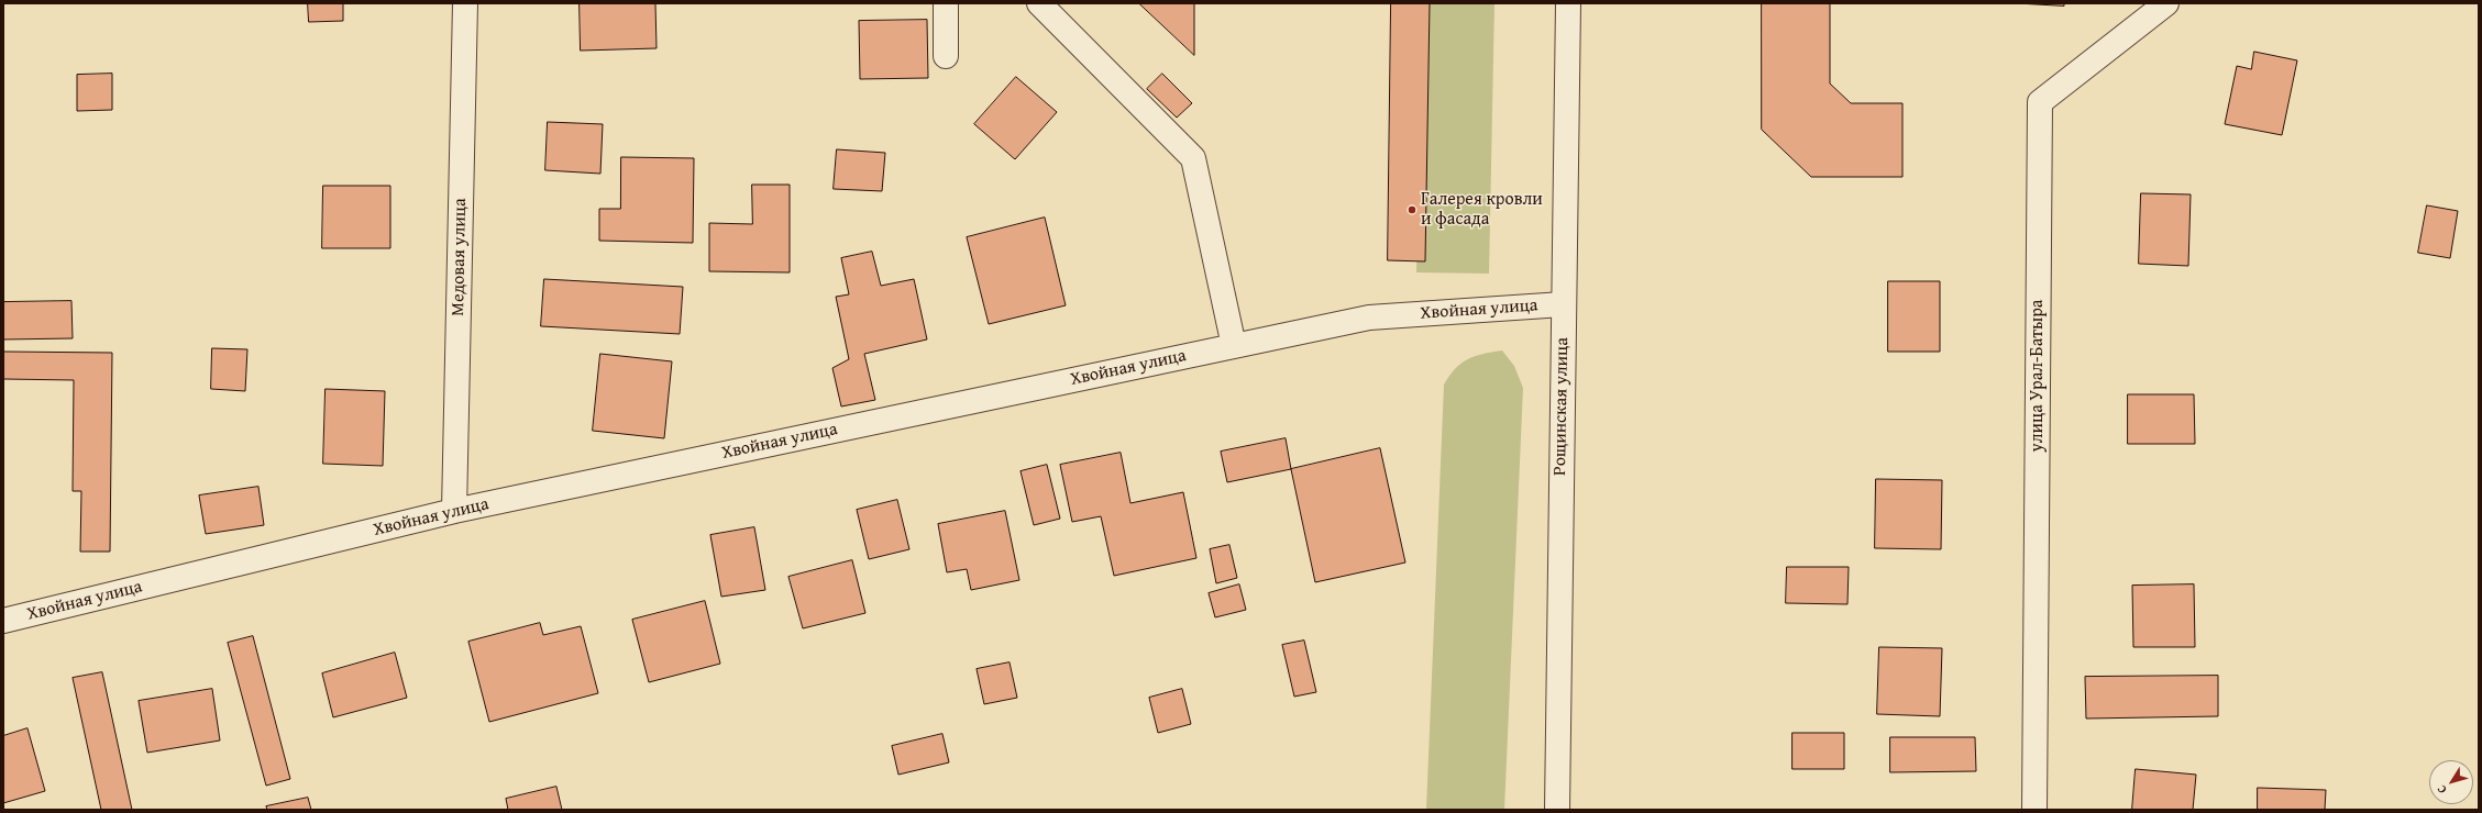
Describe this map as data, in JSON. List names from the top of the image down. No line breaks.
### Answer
{"streets":{"street":["Медовая улица","Хвойная улица","улица Урал-Батыра","Рощинская улица"]},"crossings":[["Медовая улица","Хвойная улица"],["Хвойная улица","Рощинская улица"]],"places":["Галерея кровли и фасада"],"north":"bottom left"}
